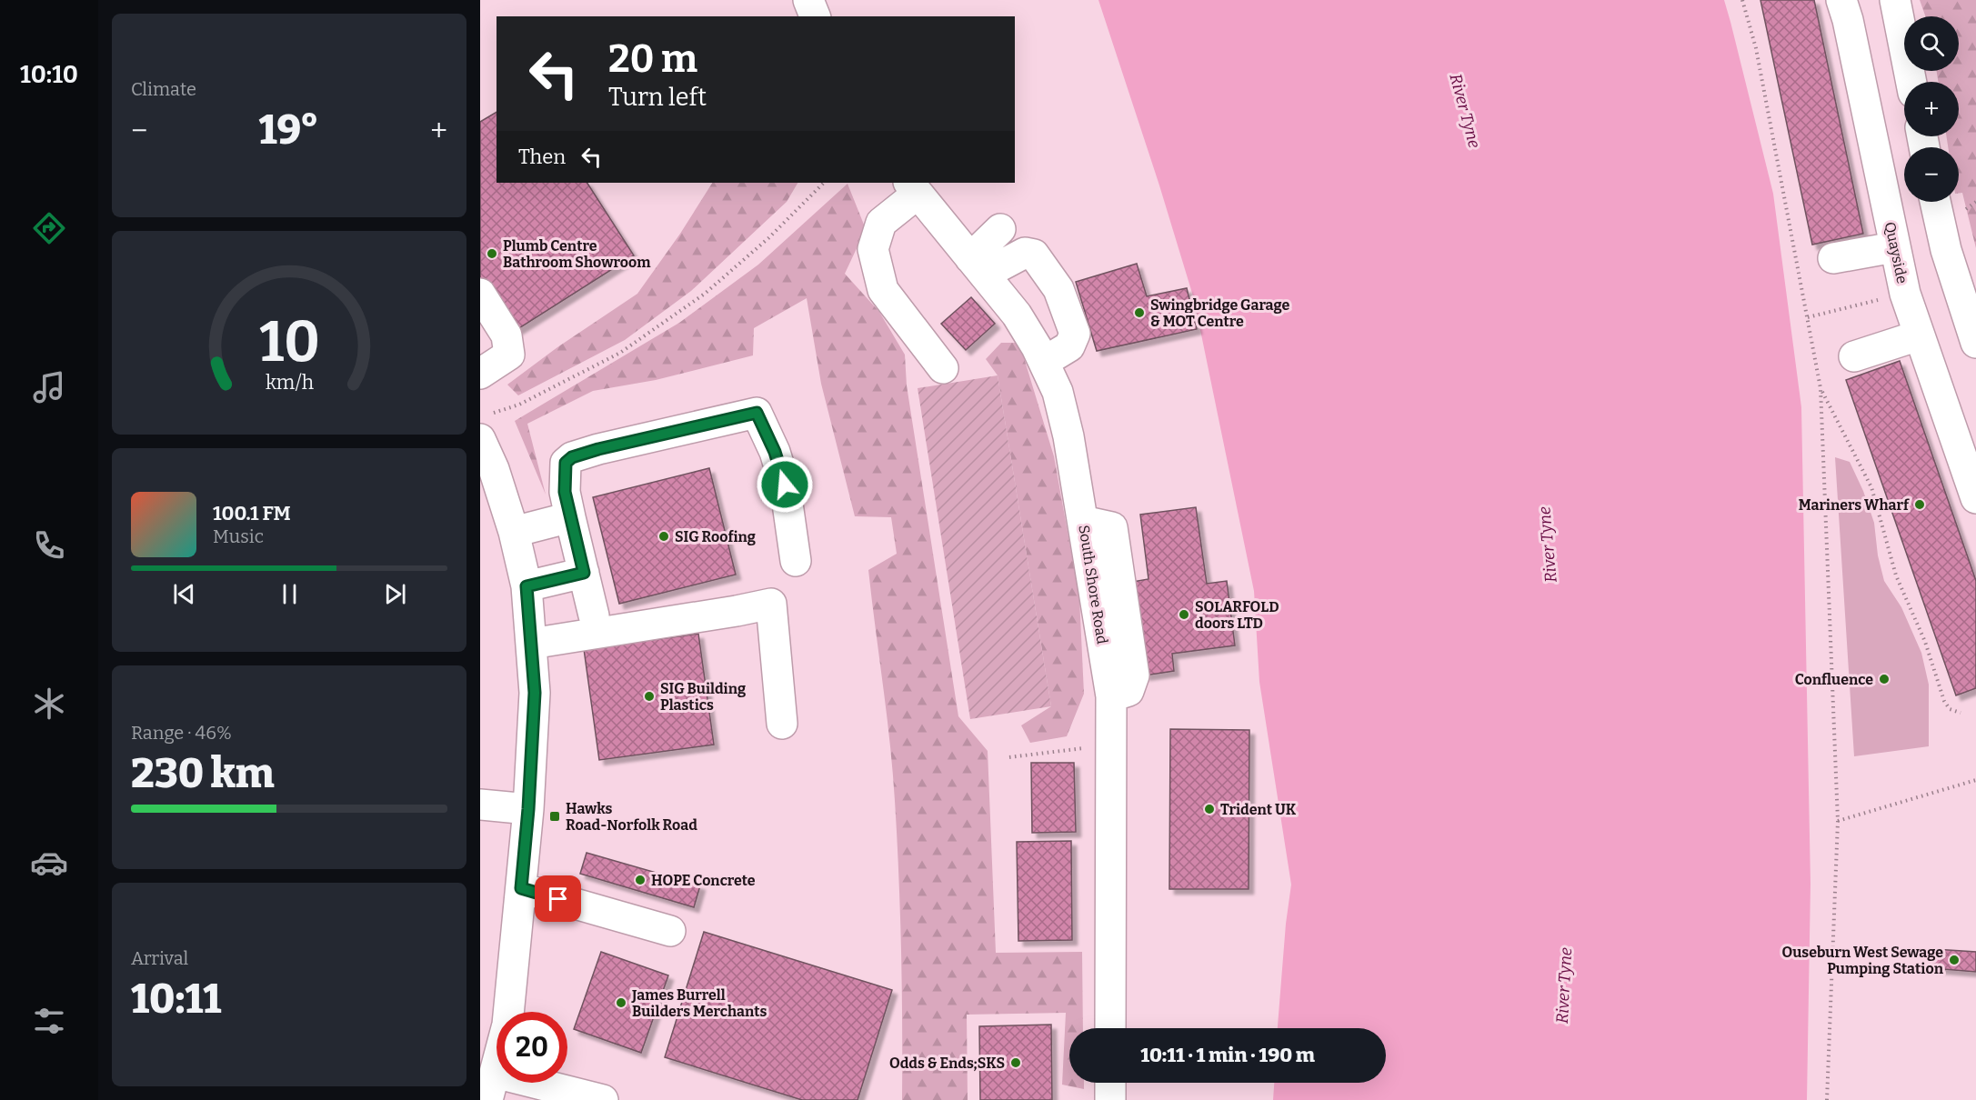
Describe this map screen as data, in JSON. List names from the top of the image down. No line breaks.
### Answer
{"streets":{"street":["Quayside","South Shore Road"]},"water":["River Tyne"],"places":{"other":["Plumb Centre Bathroom Showroom","Swingbridge Garage & MOT Centre","Mariners Wharf","SIG Roofing","SOLARFOLD doors LTD","Confluence","SIG Building Plastics","Trident UK","HOPE Concrete","Ouseburn West Sewage Pumping Station","James Burrell Builders Merchants","Odds & Ends;SKS"],"transit":["Hawks Road-Norfolk Road"]},"page":{"tabs":"10:10","tile":["Climate",["Range · 46%","230 km"],["Arrival","10:11"]],"map_buttons":["+","−"],"turn":["20 m","Turn left"],"heat":["−","19°","+"],"then":"Then","song":["100.1 FM","Music"],"limit":"20","trip":"10:11 · 1 min · 190 m","gauge":["10","km/h"]}}
